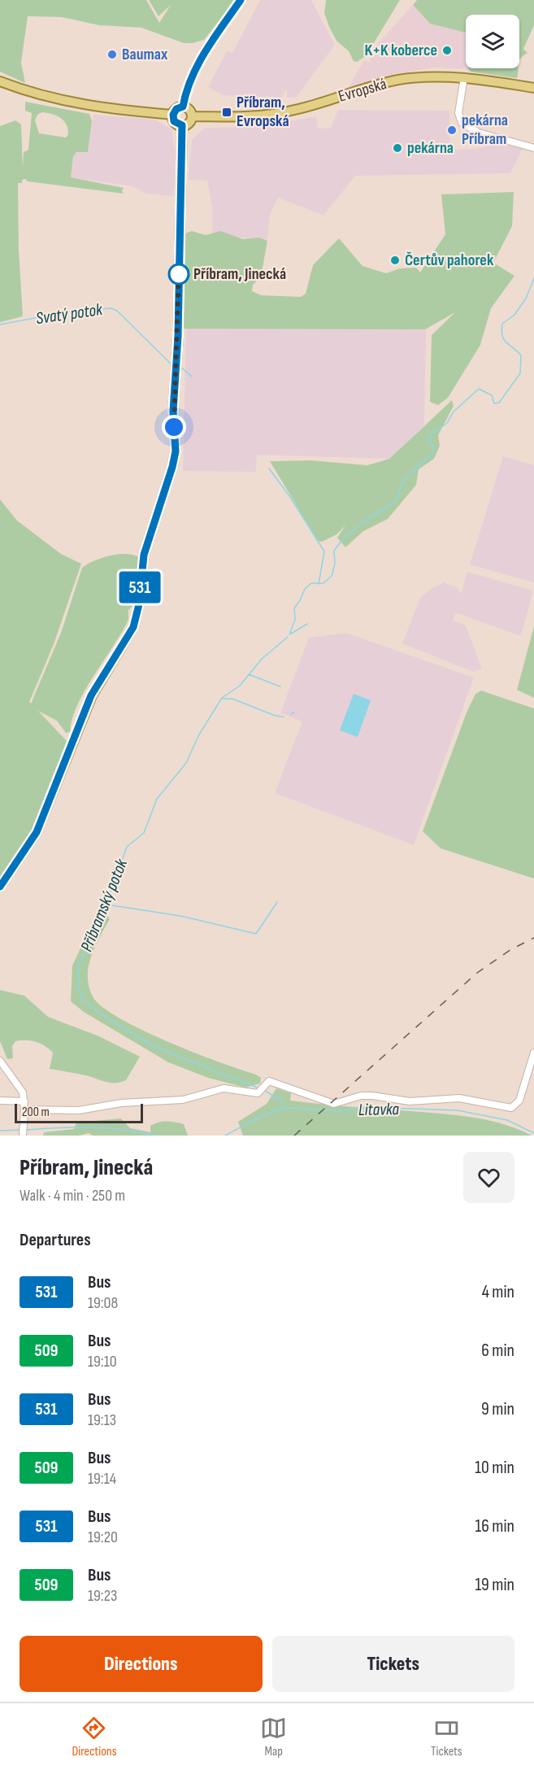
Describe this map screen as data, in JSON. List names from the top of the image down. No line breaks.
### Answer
{"streets":{"main road":["Evropská"]},"water":["Svatý potok","Příbramský potok","Litavka"],"places":{"other":["K+K koberce","Baumax","pekárna Příbram","pekárna","Čertův pahorek","Příbram, Jinecká"],"transit":["Příbram, Evropská"]},"lines":["bus line 531"],"scale_bar":"200 m","page":{"on_map":"531","scale":"200 m","heading":[["Příbram, Jinecká","Walk · 4 min · 250 m"],"Departures"],"list":[{"mark":"531","name":"Bus","note":"19:08","value":"4 min"},{"mark":"509","name":"Bus","note":"19:10","value":"6 min"},{"mark":"531","name":"Bus","note":"19:13","value":"9 min"},{"mark":"509","name":"Bus","note":"19:14","value":"10 min"},{"mark":"531","name":"Bus","note":"19:20","value":"16 min"},{"mark":"509","name":"Bus","note":"19:23","value":"19 min"}],"buttons":["Directions","Tickets"],"tabs":["Directions","Map","Tickets"]}}
